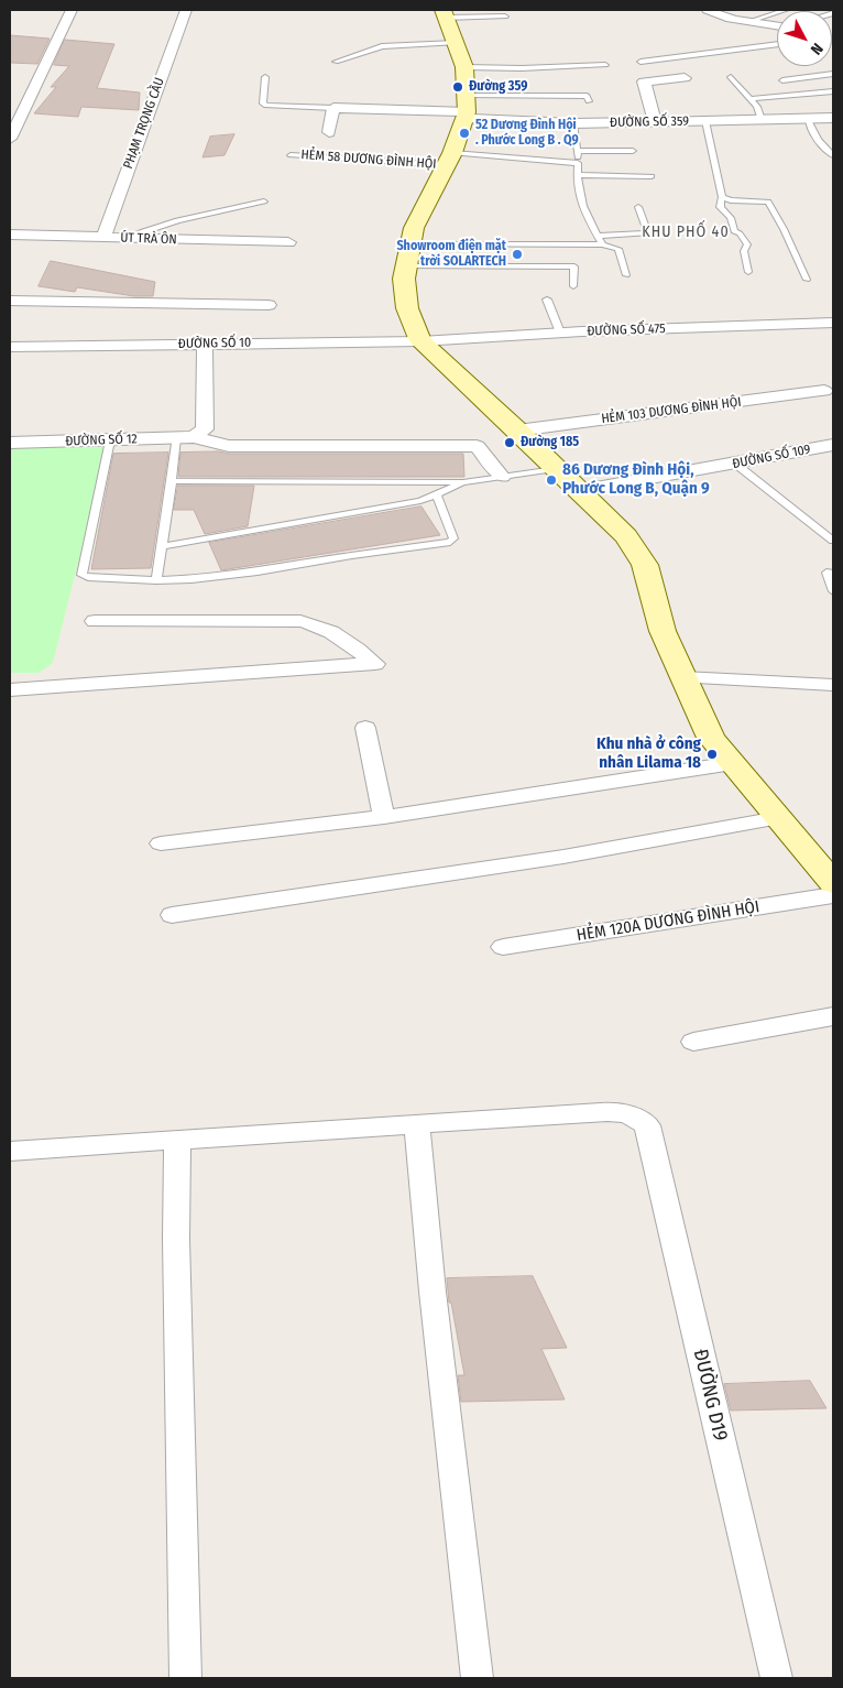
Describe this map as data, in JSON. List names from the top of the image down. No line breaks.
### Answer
{"streets":{"street":["ĐƯỜNG SỐ 359","PHẠM TRỌNG CẦU","ÚT TRÀ ÔN","ĐƯỜNG SỐ 475","ĐƯỜNG SỐ 10","HẺM 103 DƯƠNG ĐÌNH HỘI","ĐƯỜNG SỐ 12","ĐƯỜNG SỐ 109","HẺM 120A DƯƠNG ĐÌNH HỘI","ĐƯỜNG D19"],"lane":["HẺM 58 DƯƠNG ĐÌNH HỘI"]},"crossings":[["PHẠM TRỌNG CẦU","ÚT TRÀ ÔN"],["ĐƯỜNG SỐ 475","ĐƯỜNG SỐ 10"]],"districts":["KHU PHỐ 40"],"places":["Đường 359","52 Dương Đình Hội . Phước Long B . Q9","Showroom điện mặt trời SOLARTECH","Đường 185","86 Dương Đình Hội, Phước Long B, Quận 9","Khu nhà ở công nhân Lilama 18"],"north":"bottom right"}
